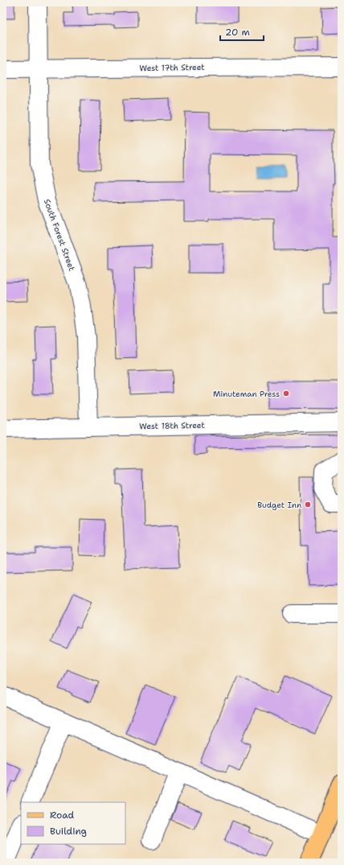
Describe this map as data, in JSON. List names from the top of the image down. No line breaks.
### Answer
{"streets":{"street":["West 17th Street","South Forest Street","West 18th Street"]},"crossings":[["West 17th Street","South Forest Street"],["South Forest Street","West 18th Street"]],"places":["Minuteman Press","Budget Inn"],"legend":["Road","Building"],"scale_bar":"20 m"}
